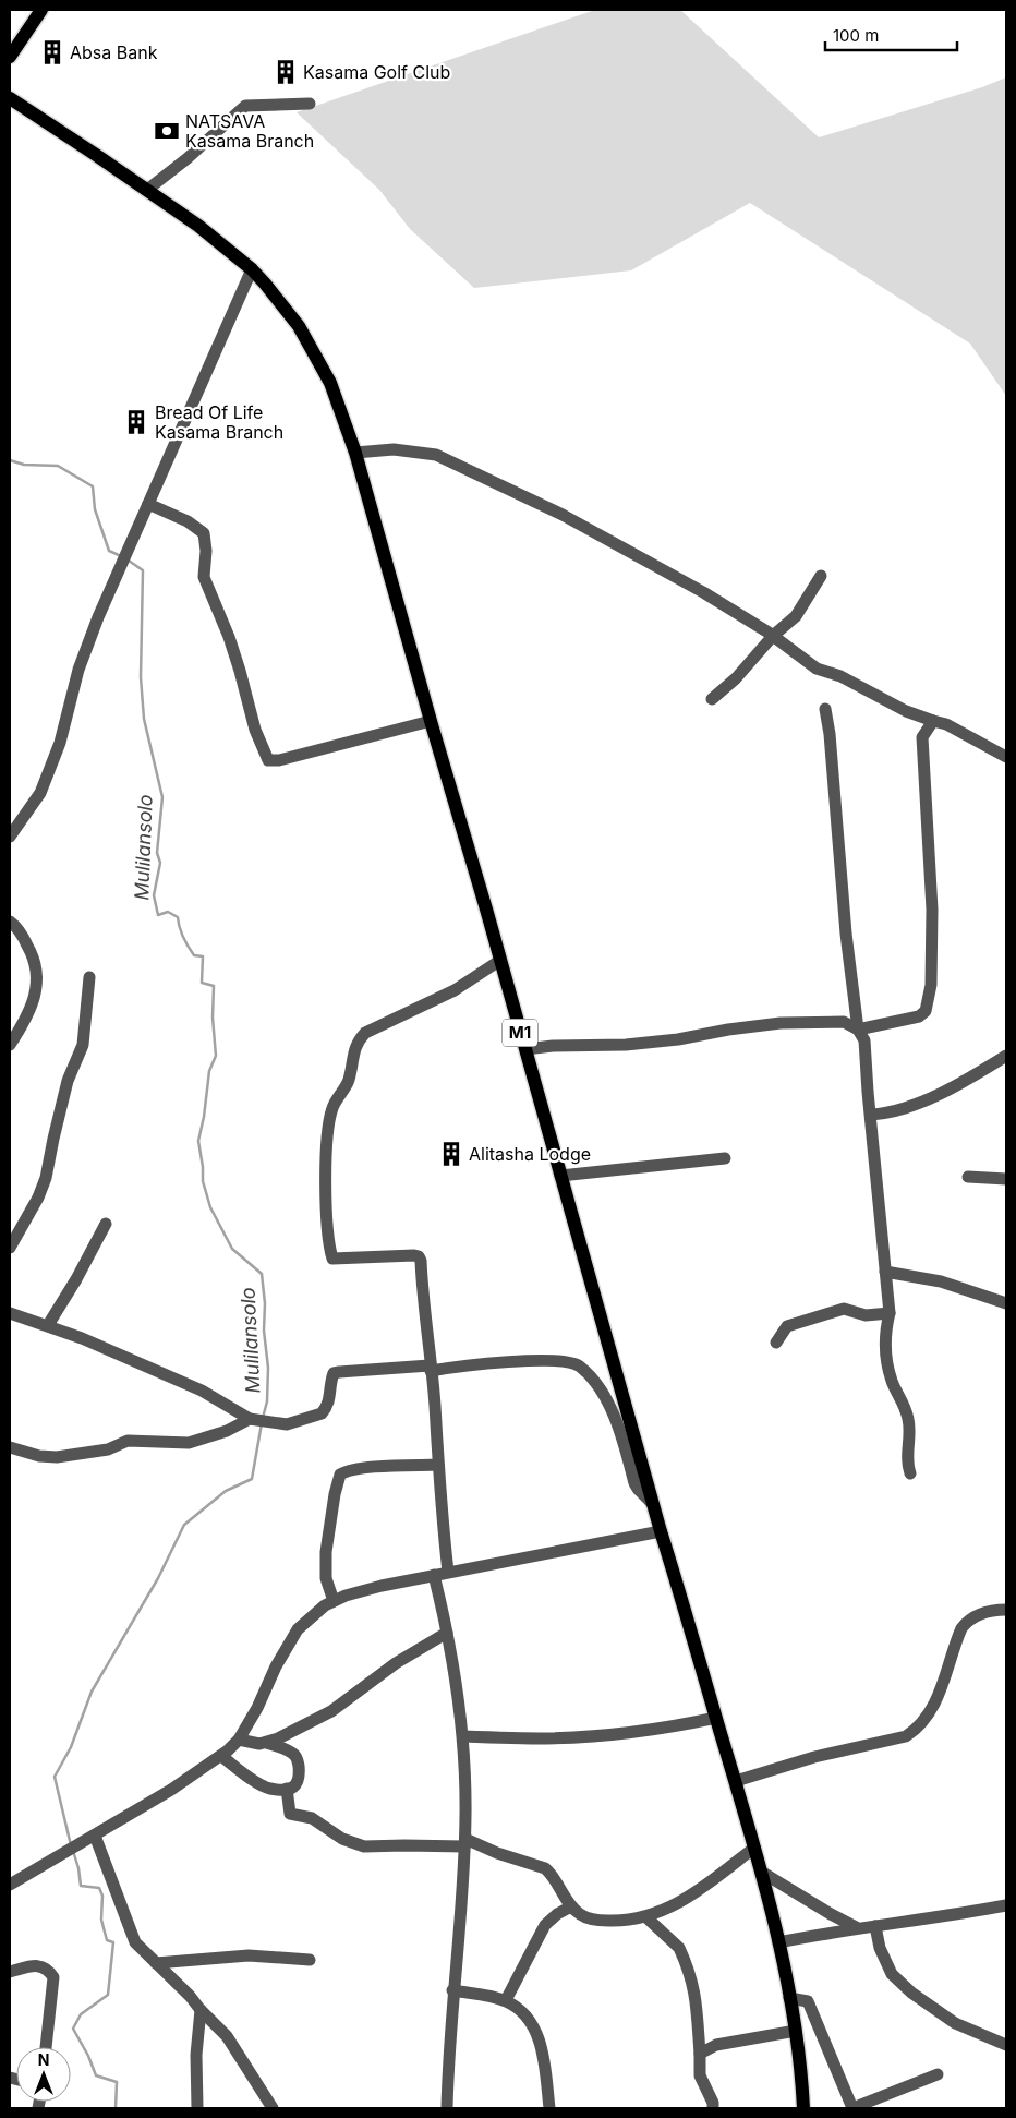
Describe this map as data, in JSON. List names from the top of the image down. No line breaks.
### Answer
{"streets":{"main road":["M1"]},"water":["Mulilansolo"],"places":{"building":["Absa Bank","Kasama Golf Club","Bread Of Life Kasama Branch","Alitasha Lodge"],"bank":["NATSAVA Kasama Branch"]},"scale_bar":"100 m","north":"top"}
